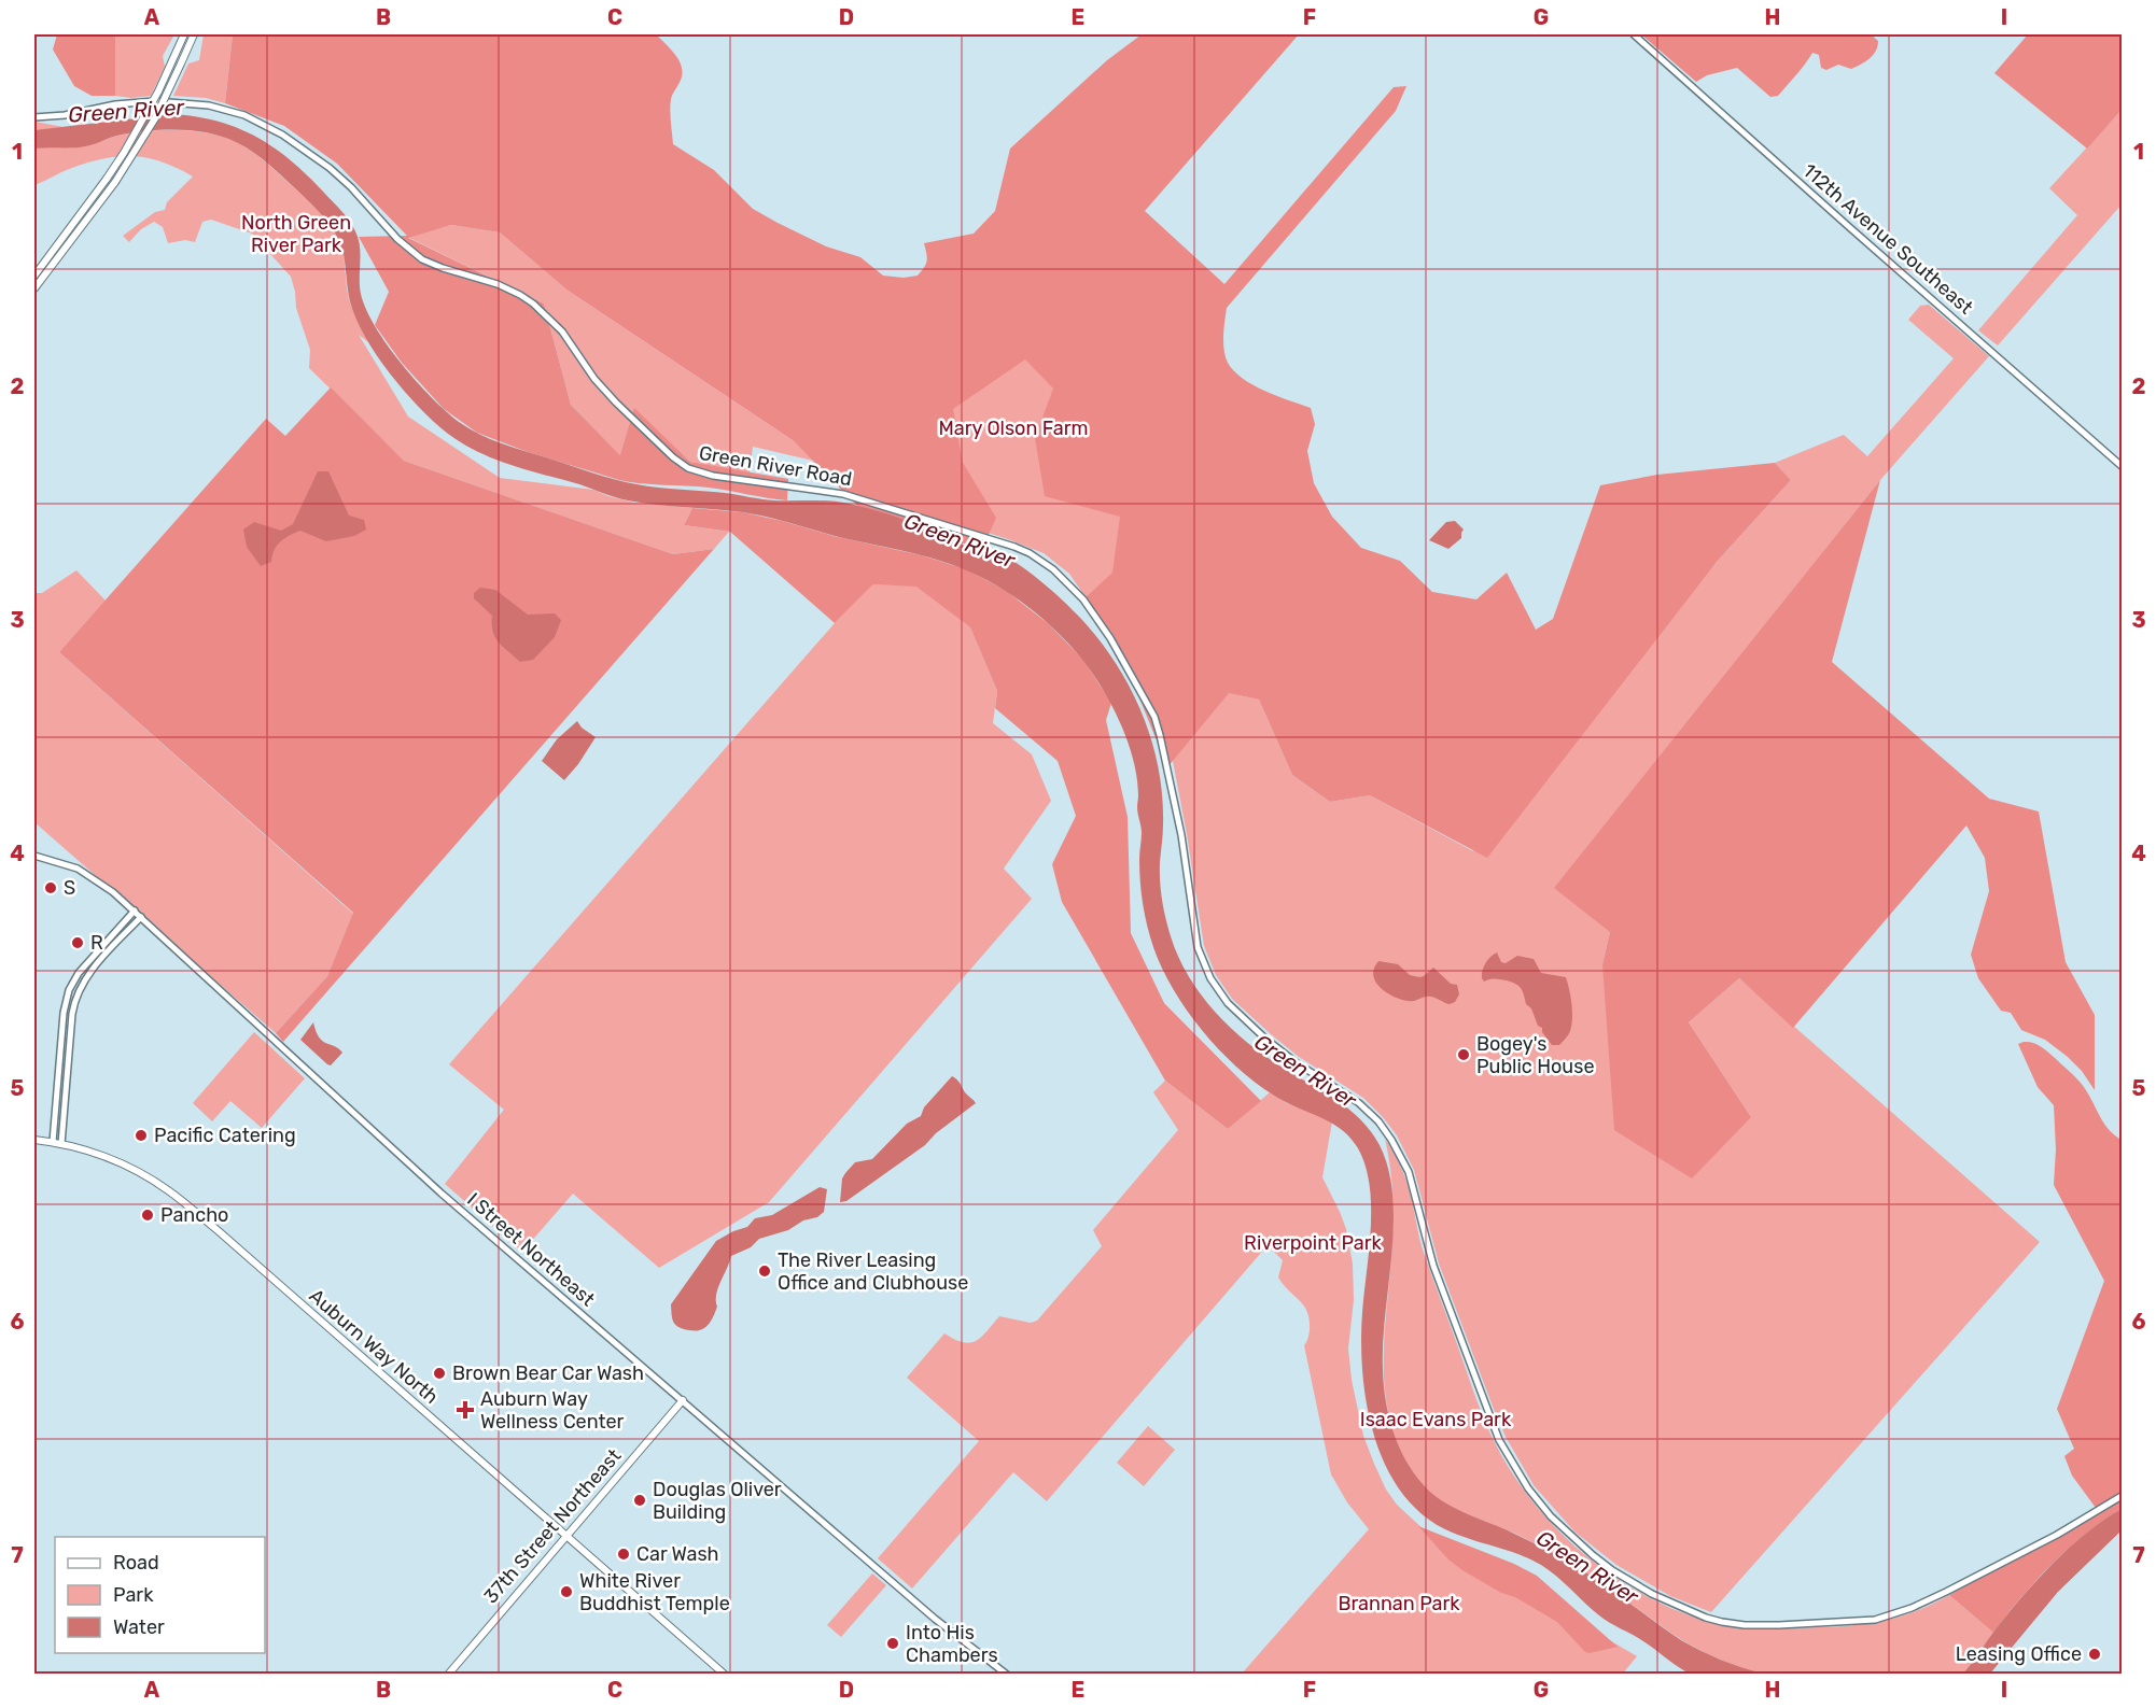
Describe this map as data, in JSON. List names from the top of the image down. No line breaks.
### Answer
{"streets":{"main road":["Auburn Way North","37th Street Northeast"],"street":["112th Avenue Southeast","Green River Road","I Street Northeast"]},"crossings":[["I Street Northeast","37th Street Northeast"],["Auburn Way North","37th Street Northeast"]],"water":["Green River"],"parks":["North Green River Park","Mary Olson Farm","Riverpoint Park","Isaac Evans Park","Brannan Park"],"places":{"other":["S","R","Bogey's Public House","Pacific Catering","Pancho","The River Leasing Office and Clubhouse","Brown Bear Car Wash","Douglas Oliver Building","Car Wash","White River Buddhist Temple","Into His Chambers","Leasing Office"],"health":["Auburn Way Wellness Center"]},"legend":["Road","Park","Water"],"grid":{"columns":["A","B","C","D","E","F","G","H","I"],"rows":["1","2","3","4","5","6","7"]}}
